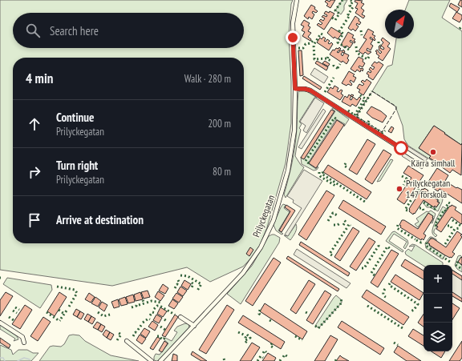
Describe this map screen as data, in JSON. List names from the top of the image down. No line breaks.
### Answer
{"streets":{"street":["Prilyckegatan"]},"places":["Kärra simhall","Prilyckegatan 147 förskola"],"north":"top right","page":{"search":"Search here","heading":["4 min","Walk · 280 m"],"list":[["Continue","Prilyckegatan","200 m"],["Turn right","Prilyckegatan","80 m"],"Arrive at destination"],"map_buttons":["+","−"]}}
